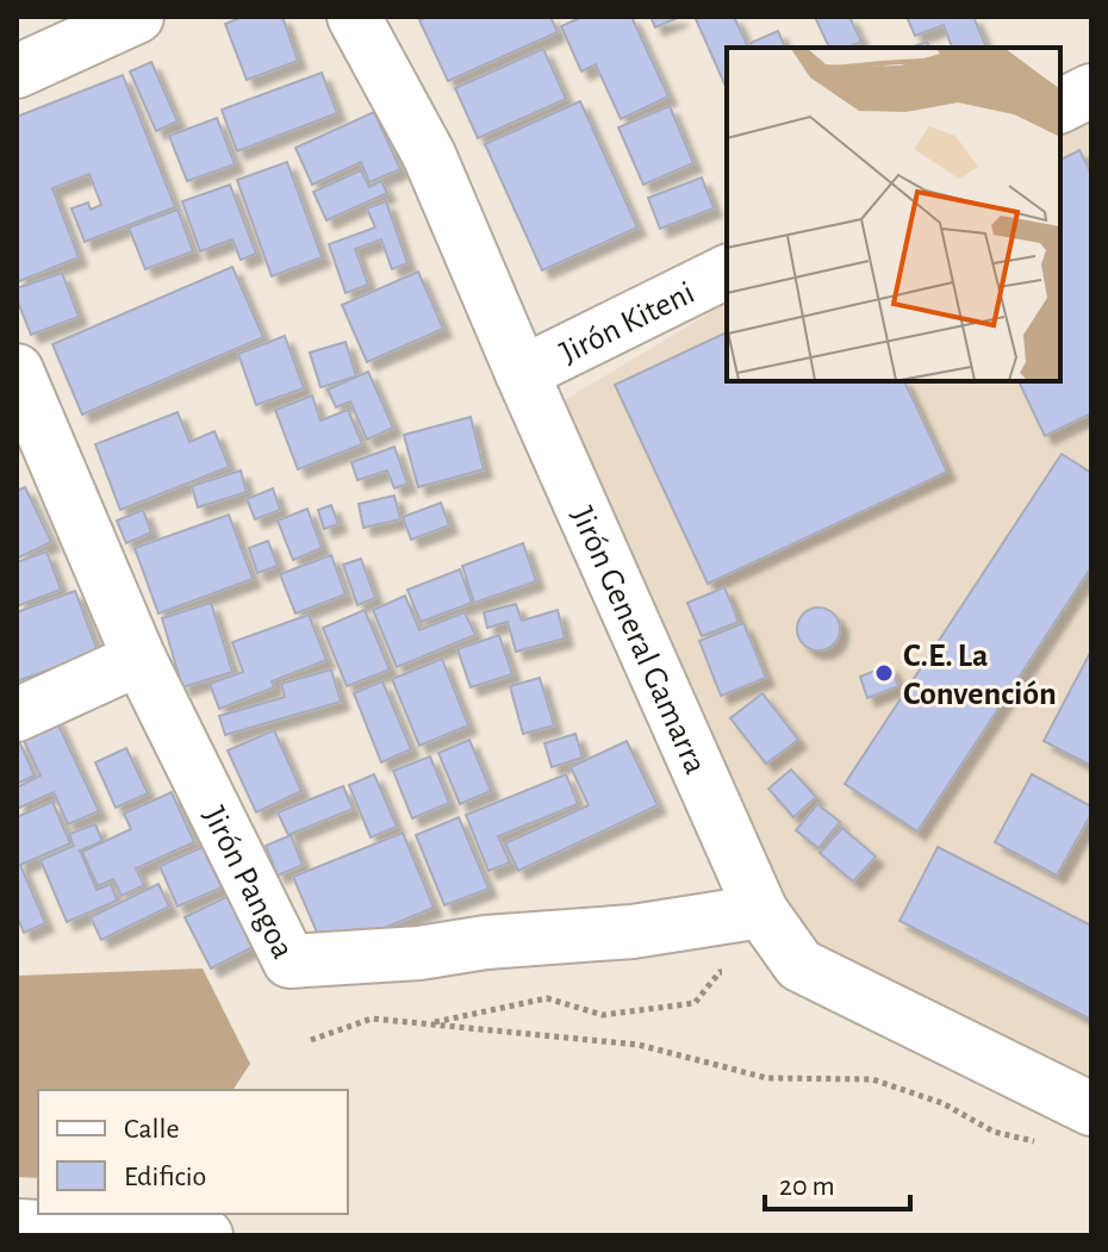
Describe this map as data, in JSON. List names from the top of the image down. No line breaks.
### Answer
{"streets":{"street":["Jirón Kiteni","Jirón General Gamarra","Jirón Pangoa"]},"crossings":[["Jirón Kiteni","Jirón General Gamarra"],["Jirón General Gamarra","Jirón Pangoa"]],"places":["C.E. La Convención"],"legend":["Calle","Edificio"],"scale_bar":"20 m"}
